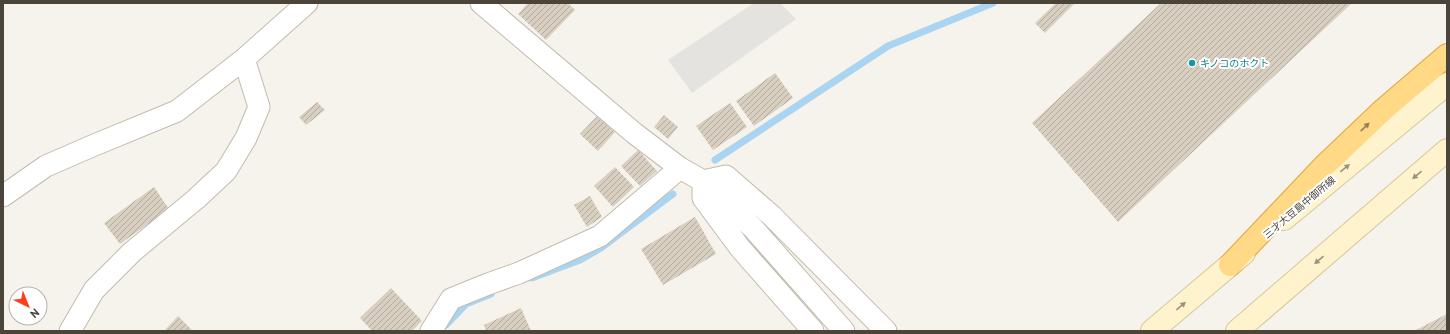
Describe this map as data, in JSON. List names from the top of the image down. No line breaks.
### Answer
{"streets":{"main road":["三才大豆島中御所線"]},"places":["キノコのホクト"],"north":"bottom right"}
